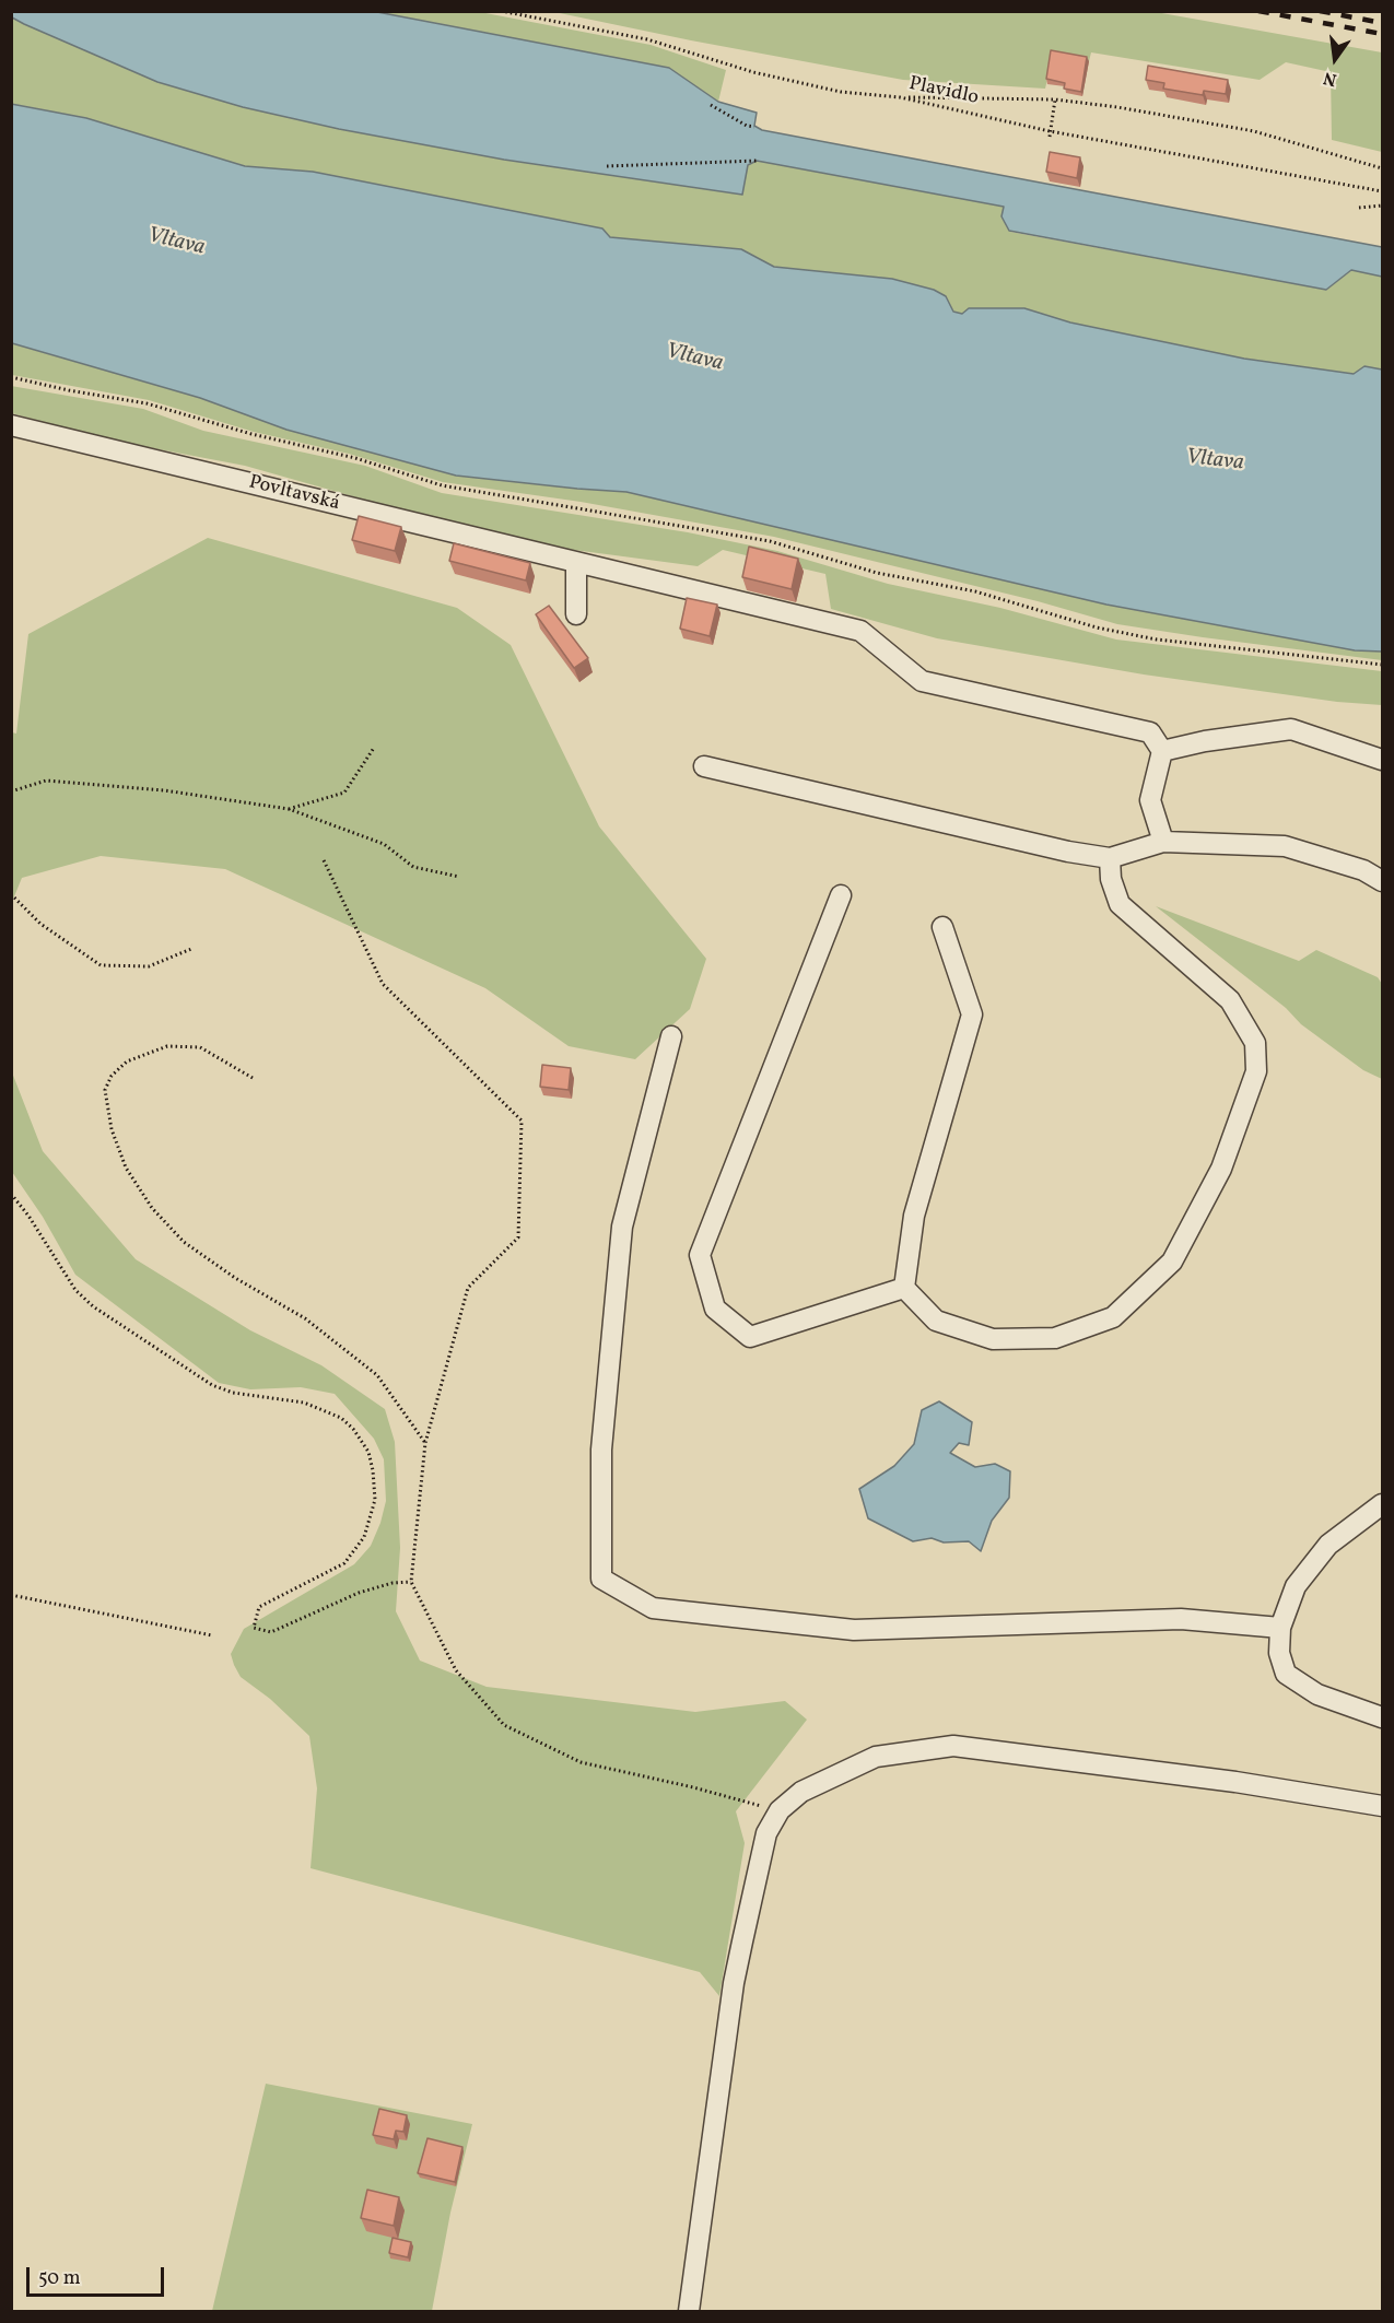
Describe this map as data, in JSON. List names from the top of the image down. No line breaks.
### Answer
{"streets":{"lane":["Povltavská"],"path":["Plavidlo"]},"water":["Vltava"],"scale_bar":"50 m","north":"bottom"}
